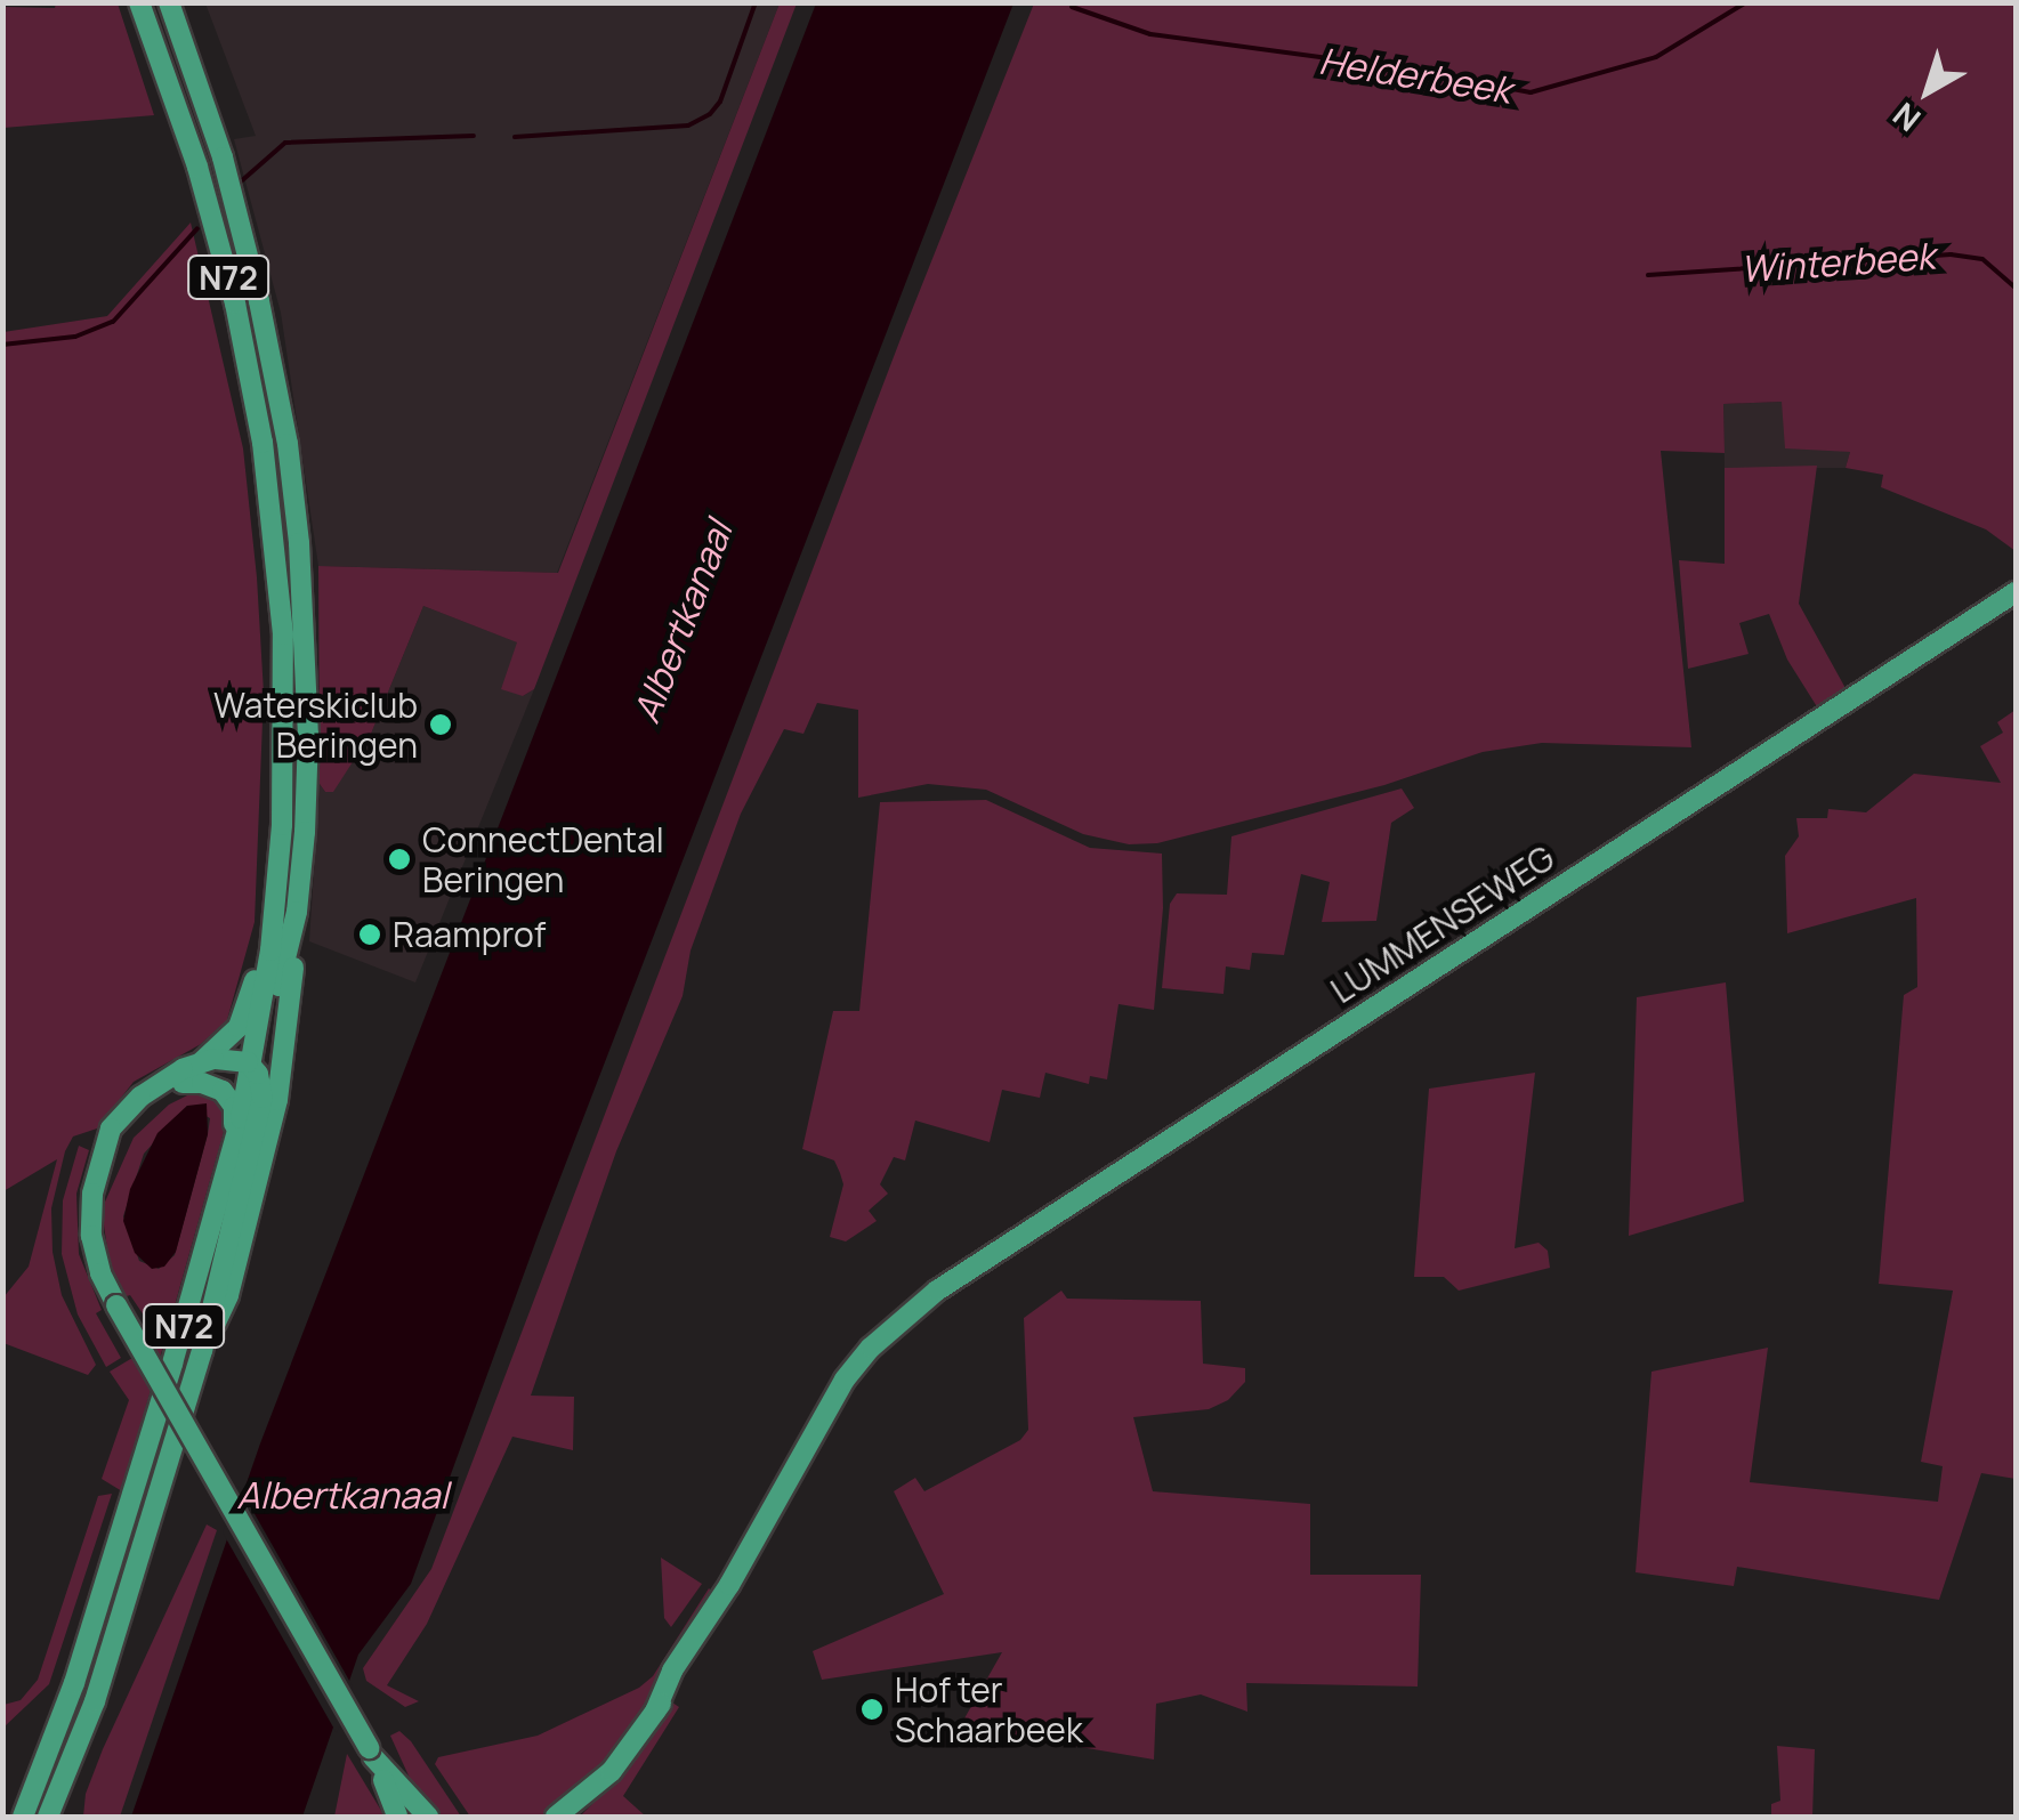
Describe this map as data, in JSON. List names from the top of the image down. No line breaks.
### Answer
{"streets":{"main road":["N72","LUMMENSEWEG"]},"water":["Helderbeek","Winterbeek","Albertkanaal"],"places":["Waterskiclub Beringen","ConnectDental Beringen","Raamprof","Hof ter Schaarbeek"],"north":"bottom left"}
